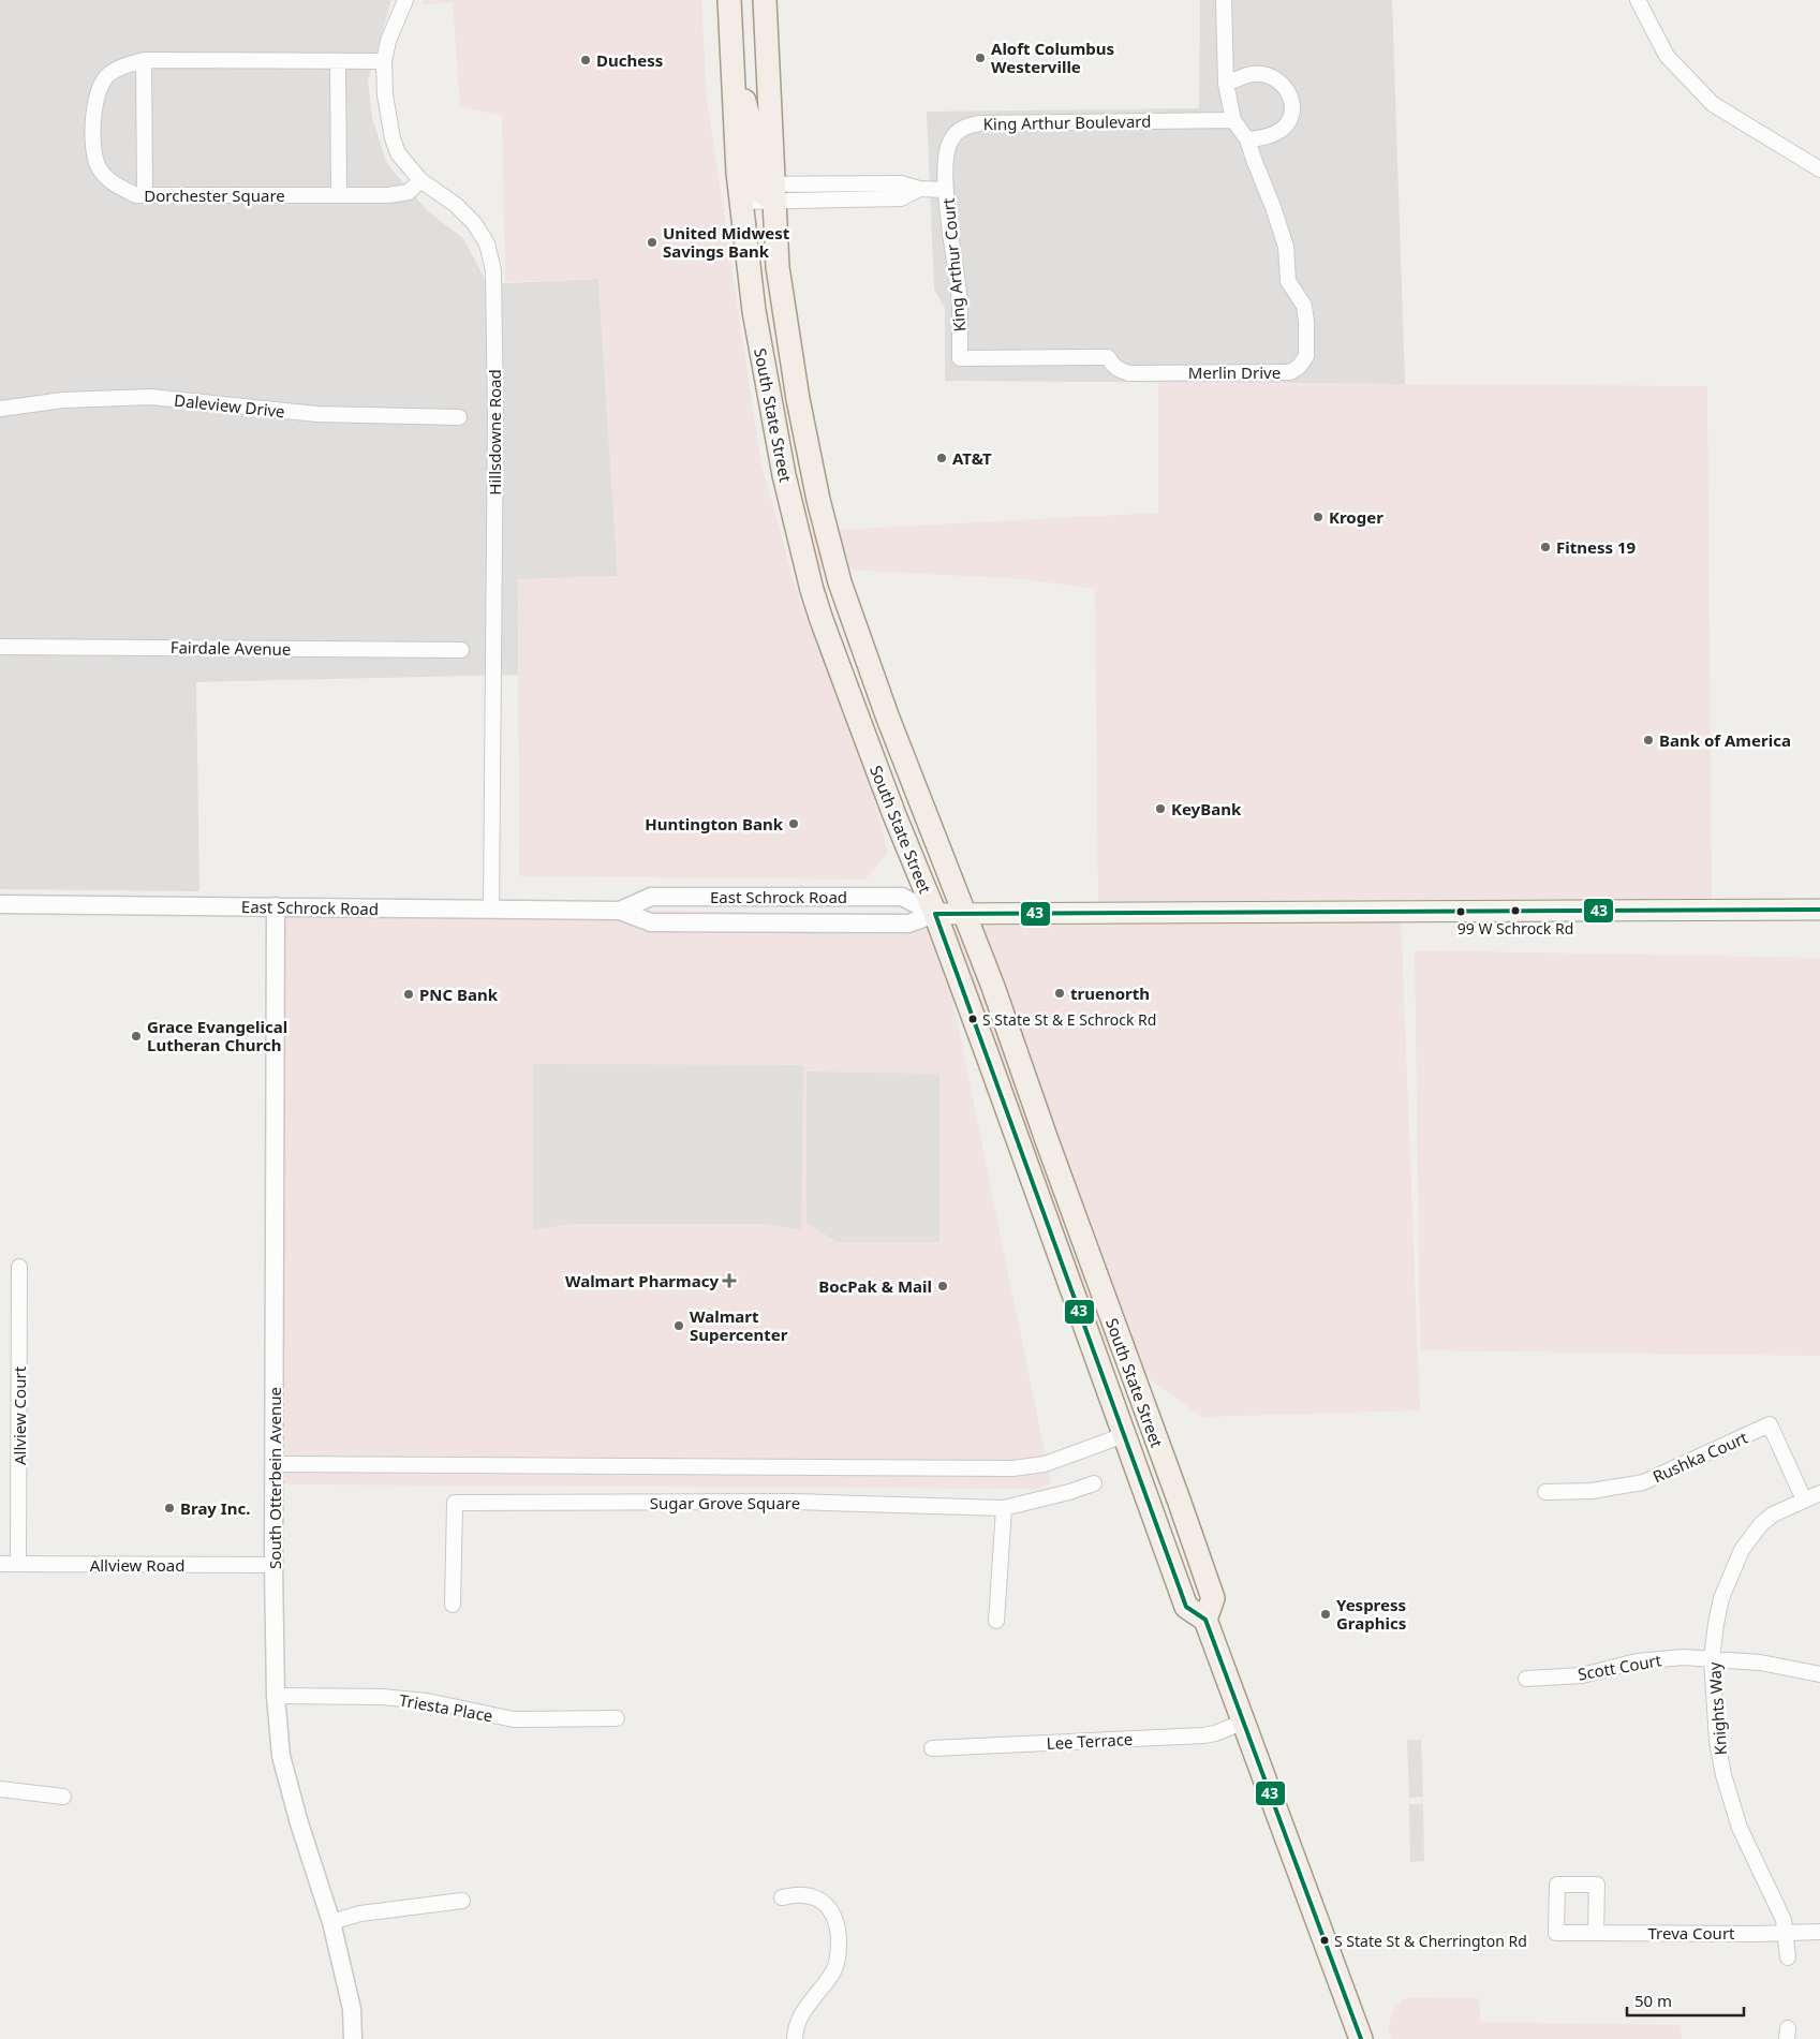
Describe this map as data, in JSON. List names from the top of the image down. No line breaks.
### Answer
{"streets":{"main road":["South State Street","East Schrock Road"],"street":["King Arthur Boulevard","Dorchester Square","King Arthur Court","Merlin Drive","Daleview Drive","Hillsdowne Road","Fairdale Avenue","Allview Court","Rushka Court","South Otterbein Avenue","Sugar Grove Square","Allview Road","Scott Court","Triesta Place","Knights Way","Lee Terrace","Treva Court"]},"crossings":[["King Arthur Boulevard","King Arthur Court"],["King Arthur Boulevard","Merlin Drive"],["Dorchester Square","Hillsdowne Road"],["King Arthur Court","Merlin Drive"],["South State Street","East Schrock Road"],["Hillsdowne Road","East Schrock Road"],["East Schrock Road","South Otterbein Avenue"],["Allview Court","Allview Road"],["Rushka Court","Knights Way"],["South Otterbein Avenue","Allview Road"],["South Otterbein Avenue","Triesta Place"],["Scott Court","Knights Way"],["Knights Way","Treva Court"]],"places":{"other":["Aloft Columbus Westerville","Duchess","United Midwest Savings Bank","AT&T","Kroger","Fitness 19","Bank of America","KeyBank","Huntington Bank","99 W Schrock Rd","truenorth","PNC Bank","S State St & E Schrock Rd","Grace Evangelical Lutheran Church","BocPak & Mail","Walmart Supercenter","Bray Inc.","Yespress Graphics","S State St & Cherrington Rd"],"health":["Walmart Pharmacy"]},"lines":["transit line 43"],"scale_bar":"50 m"}
